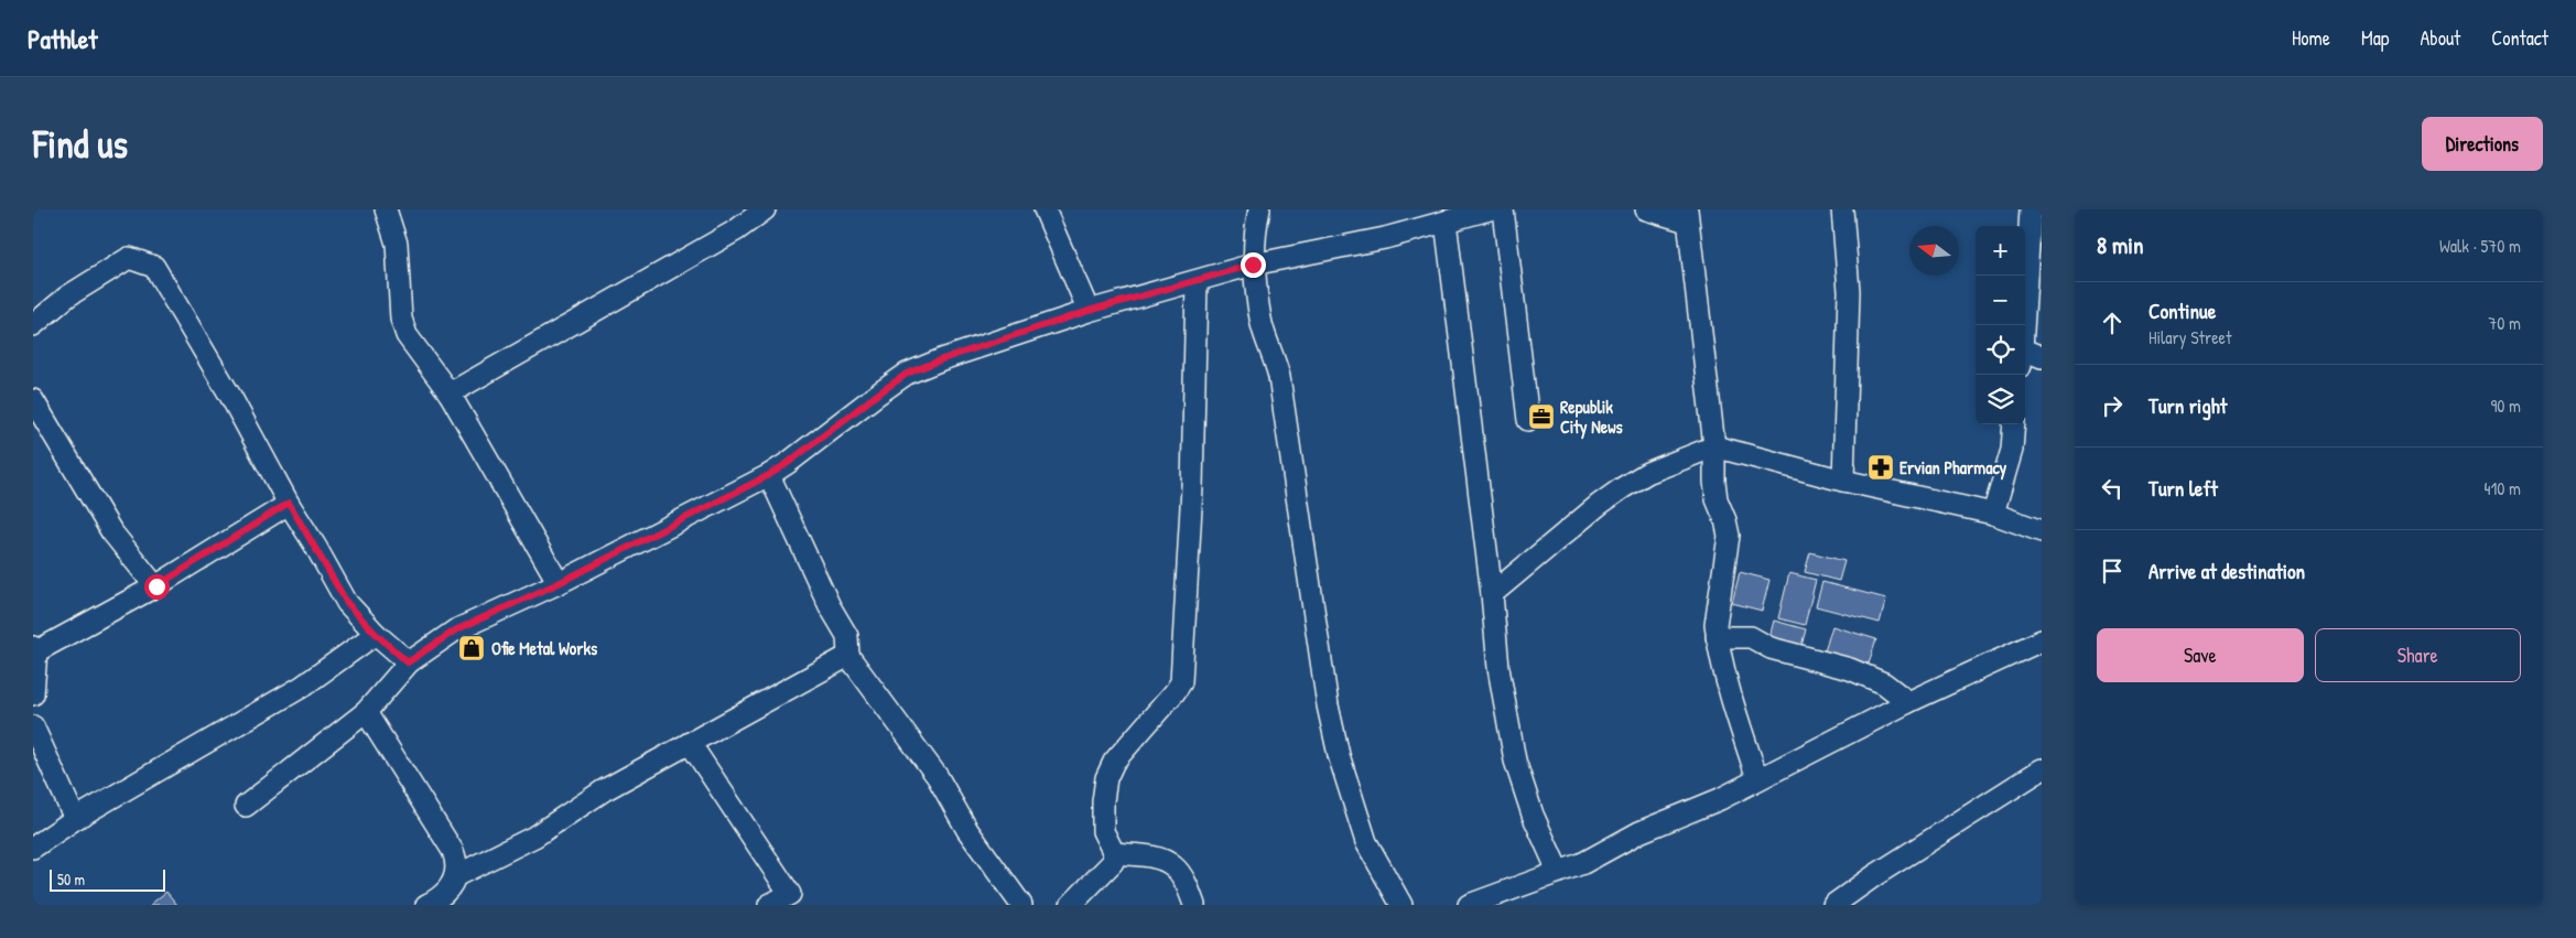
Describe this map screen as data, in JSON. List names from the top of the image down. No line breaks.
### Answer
{"places":{"office":["Republik City News"],"pharmacy":["Ervian Pharmacy"],"shop":["Ofie Metal Works"]},"scale_bar":"50 m","north":"left","page":{"header":"Pathlet","nav":["Home","Map","About","Contact"],"buttons":["Directions",["Save","Share"]],"title":"Find us","heading":["8 min","Walk · 570 m"],"map_buttons":["+","−"],"list":[["Continue","Hilary Street","70 m"],["Turn right","90 m"],["Turn left","410 m"],"Arrive at destination"],"scale":"50 m"}}
